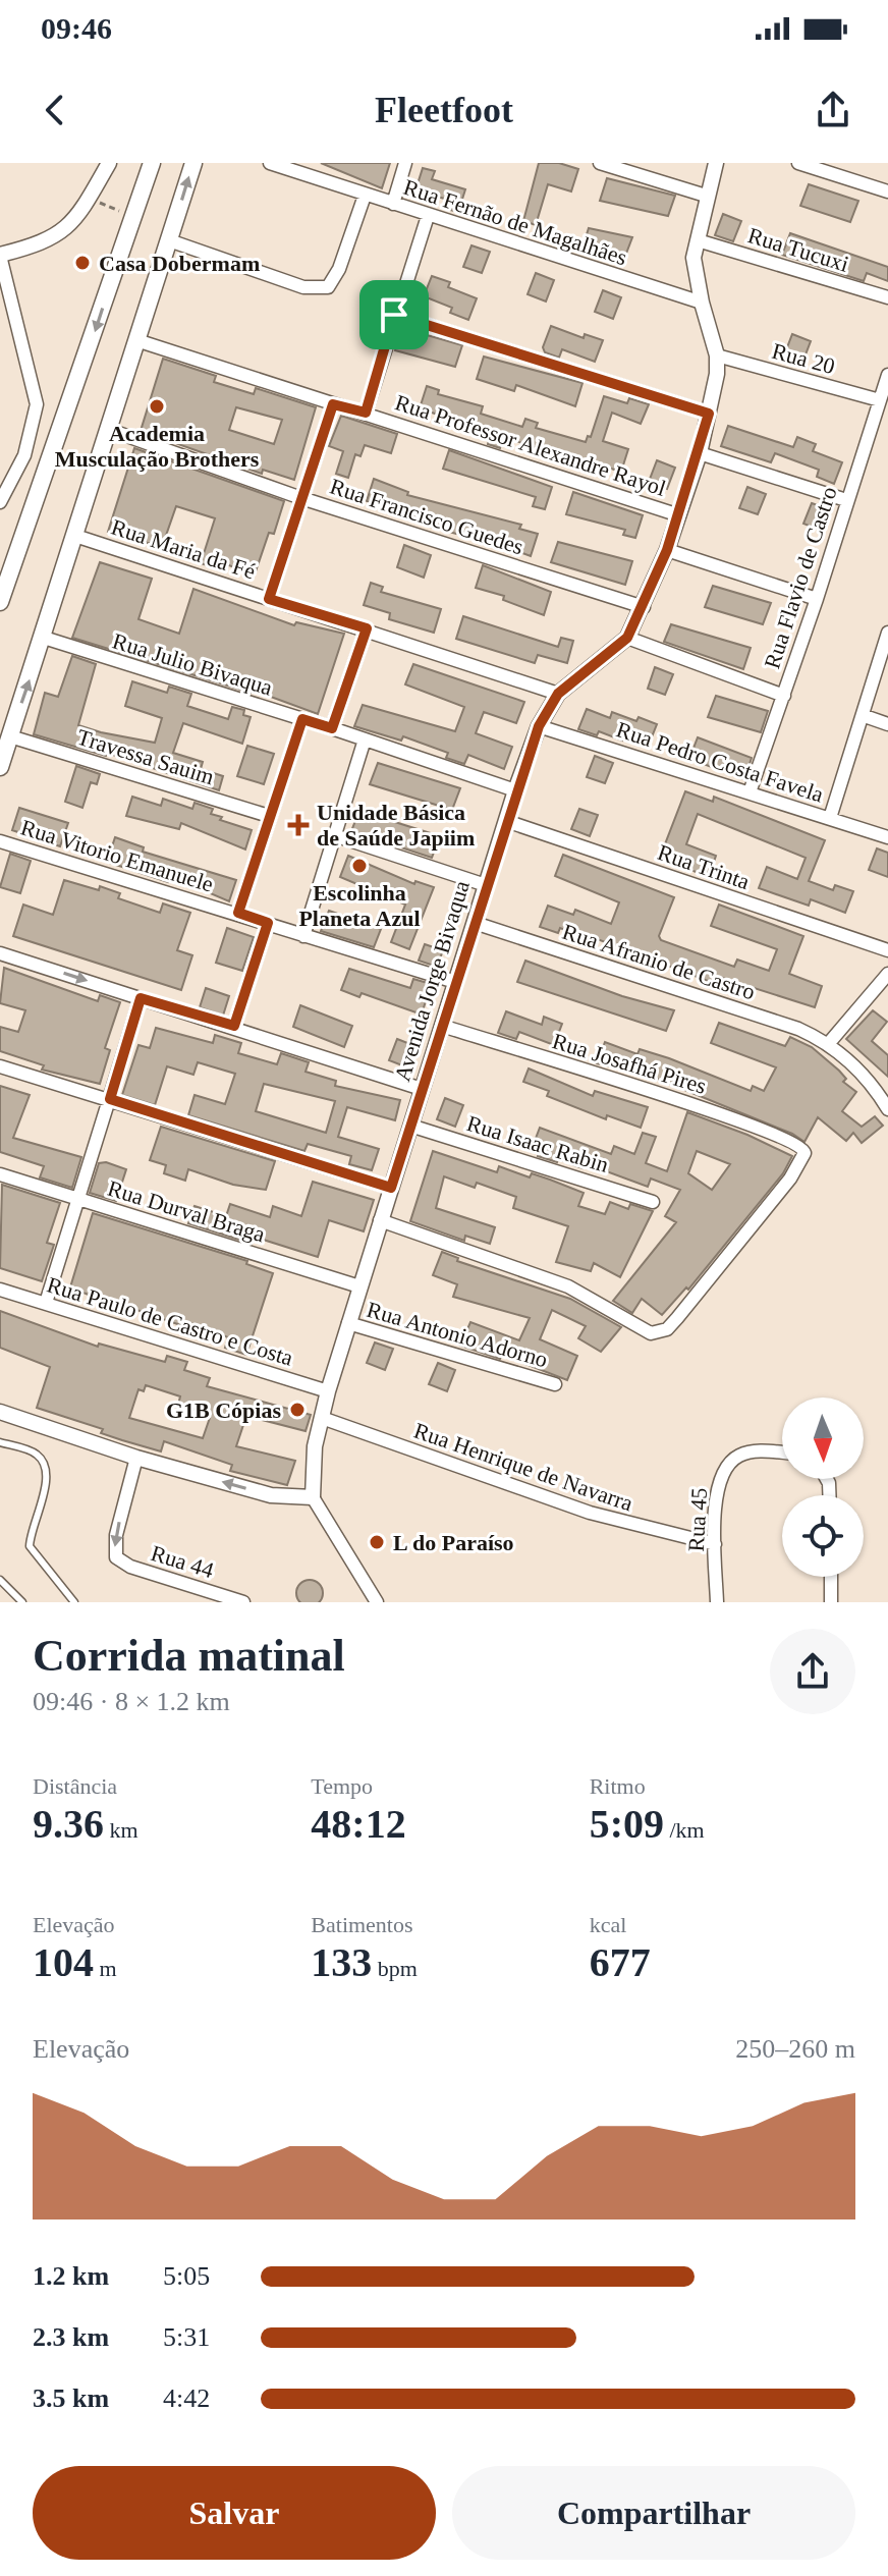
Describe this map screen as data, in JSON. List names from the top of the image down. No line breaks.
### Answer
{"streets":{"street":["Rua Fernão de Magalhães","Rua Tucuxi","Rua 20","Rua Professor Alexandre Rayol","Rua Francisco Guedes","Rua Maria da Fé","Rua Flavio de Castro","Rua Julio Bivaqua","Travessa Sauim","Rua Pedro Costa Favela","Rua Vitorio Emanuele","Rua Trinta","Rua Afranio de Castro","Avenida Jorge Bivaqua","Rua Josafhá Pires","Rua Isaac Rabin","Rua Durval Braga","Rua Paulo de Castro e Costa","Rua Antonio Adorno","Rua Henrique de Navarra","Rua 45","Rua 44"]},"crossings":[["Rua Fernão de Magalhães","Avenida Jorge Bivaqua"],["Rua Tucuxi","Avenida Jorge Bivaqua"],["Rua 20","Rua Flavio de Castro"],["Rua 20","Avenida Jorge Bivaqua"],["Rua Professor Alexandre Rayol","Avenida Jorge Bivaqua"],["Rua Francisco Guedes","Avenida Jorge Bivaqua"],["Rua Maria da Fé","Avenida Jorge Bivaqua"],["Rua Flavio de Castro","Rua Pedro Costa Favela"],["Rua Julio Bivaqua","Avenida Jorge Bivaqua"],["Rua Pedro Costa Favela","Avenida Jorge Bivaqua"],["Rua Vitorio Emanuele","Avenida Jorge Bivaqua"],["Rua Trinta","Avenida Jorge Bivaqua"],["Rua Afranio de Castro","Avenida Jorge Bivaqua"],["Avenida Jorge Bivaqua","Rua Josafhá Pires"],["Avenida Jorge Bivaqua","Rua Isaac Rabin"],["Avenida Jorge Bivaqua","Rua Durval Braga"],["Avenida Jorge Bivaqua","Rua Paulo de Castro e Costa"],["Avenida Jorge Bivaqua","Rua Antonio Adorno"],["Avenida Jorge Bivaqua","Rua Henrique de Navarra"],["Rua Henrique de Navarra","Rua 45"]],"places":{"other":["Casa Dobermam","Academia Musculação Brothers","Escolinha Planeta Azul","G1B Cópias","L do Paraíso"],"health":["Unidade Básica de Saúde Japiim"]},"north":"bottom","page":{"status":"09:46","header":"Fleetfoot","heading":["Corrida matinal","09:46 · 8 × 1.2 km"],"stats":[["Distância","9.36 km"],["Tempo","48:12"],["Ritmo","5:09 /km"],["Elevação","104 m"],["Batimentos","133 bpm"],["kcal","677"]],"chart":["Elevação","250–260 m"],"list":[{"name":"1.2 km","note":"5:05"},{"name":"2.3 km","note":"5:31"},{"name":"3.5 km","note":"4:42"}],"buttons":["Salvar","Compartilhar"]}}
